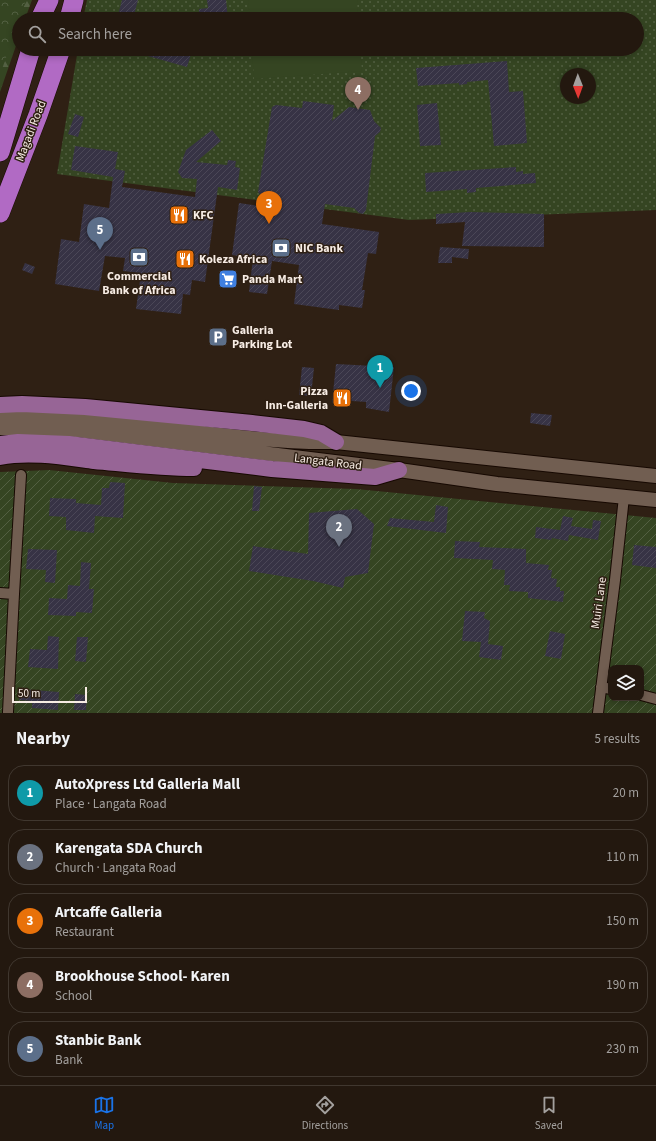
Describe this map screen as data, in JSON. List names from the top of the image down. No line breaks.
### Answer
{"streets":{"highway":["Magadi Road"],"main road":["Langata Road"],"street":["Muiri Lane"]},"crossings":[["Langata Road","Muiri Lane"]],"places":{"restaurant":["KFC","Koleza Africa","Pizza Inn-Galleria"],"bank":["NIC Bank","Commercial Bank of Africa"],"supermarket":["Panda Mart"],"parking":["Galleria Parking Lot"]},"scale_bar":"50 m","north":"bottom","page":{"search":"Search here","pins":["4","3","5","1","2"],"scale":"50 m","heading":["Nearby","5 results"],"list":[{"mark":"1","name":"AutoXpress Ltd Galleria Mall","note":"Place · Langata Road","value":"20 m"},{"mark":"2","name":"Karengata SDA Church","note":"Church · Langata Road","value":"110 m"},{"mark":"3","name":"Artcaffe Galleria","note":"Restaurant","value":"150 m"},{"mark":"4","name":"Brookhouse School- Karen","note":"School","value":"190 m"},{"mark":"5","name":"Stanbic Bank","note":"Bank","value":"230 m"}],"nav":["Map","Directions","Saved"]}}
